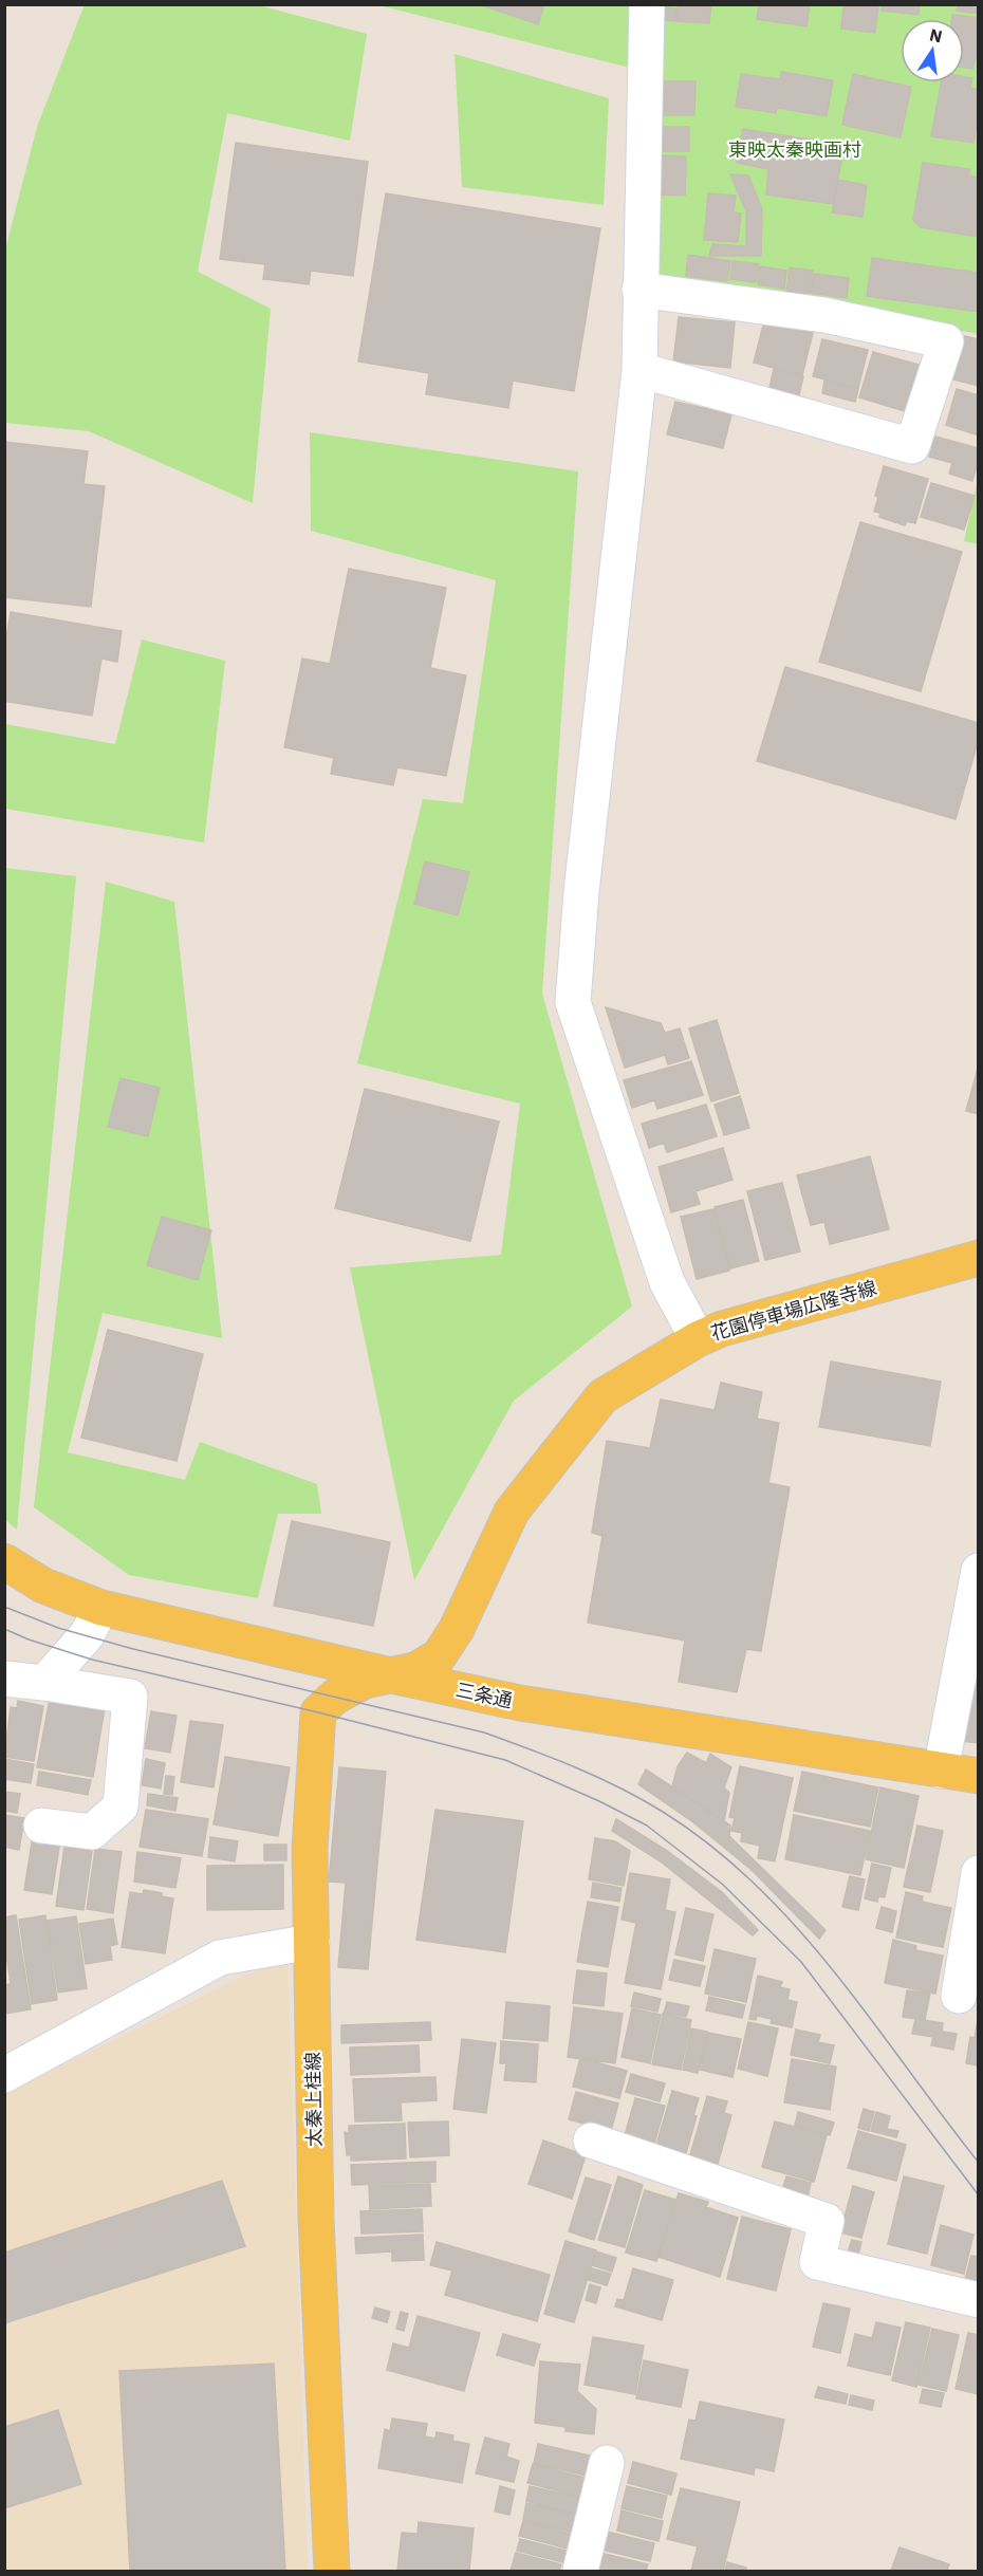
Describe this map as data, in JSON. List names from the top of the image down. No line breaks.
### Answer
{"streets":{"main road":["花園停車場広隆寺線","三条通","太秦上桂線"]},"crossings":[["花園停車場広隆寺線","三条通"],["花園停車場広隆寺線","太秦上桂線"],["三条通","太秦上桂線"]],"parks":["東映太秦映画村"],"north":"top"}
